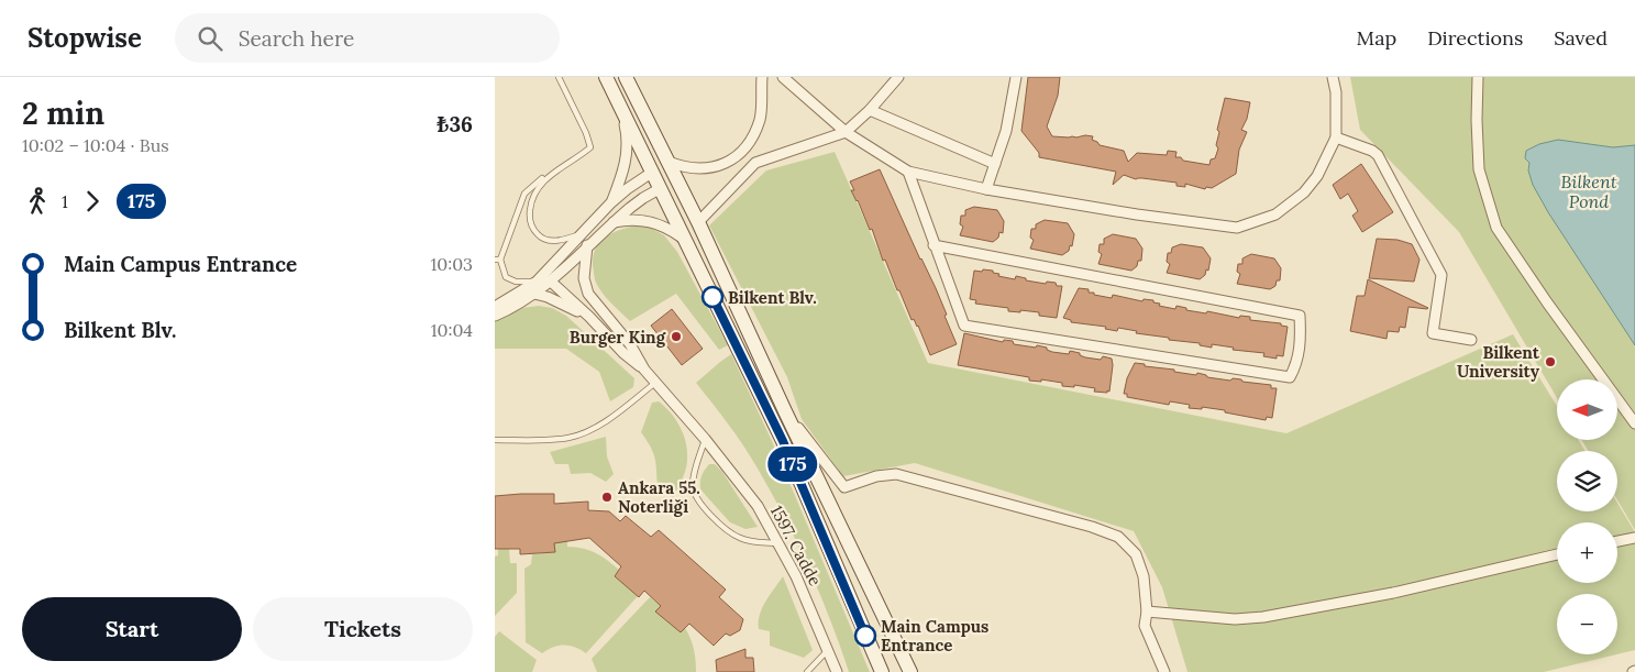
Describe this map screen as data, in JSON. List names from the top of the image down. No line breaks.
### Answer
{"streets":{"street":["1597. Cadde"]},"water":["Bilkent Pond"],"places":["Bilkent Blv.","Burger King","Bilkent University","Ankara 55. Noterliği","Main Campus Entrance"],"lines":["bus line 175"],"north":"left","page":{"header":"Stopwise","search":"Search here","nav":["Map","Directions","Saved"],"heading":["2 min","10:02 – 10:04 · Bus","₺36"],"on_map":"175","legs":["1","175"],"list":[{"name":"Main Campus Entrance","value":"10:03"},{"name":"Bilkent Blv.","value":"10:04"}],"map_buttons":["+","−"],"buttons":["Start","Tickets"]}}
